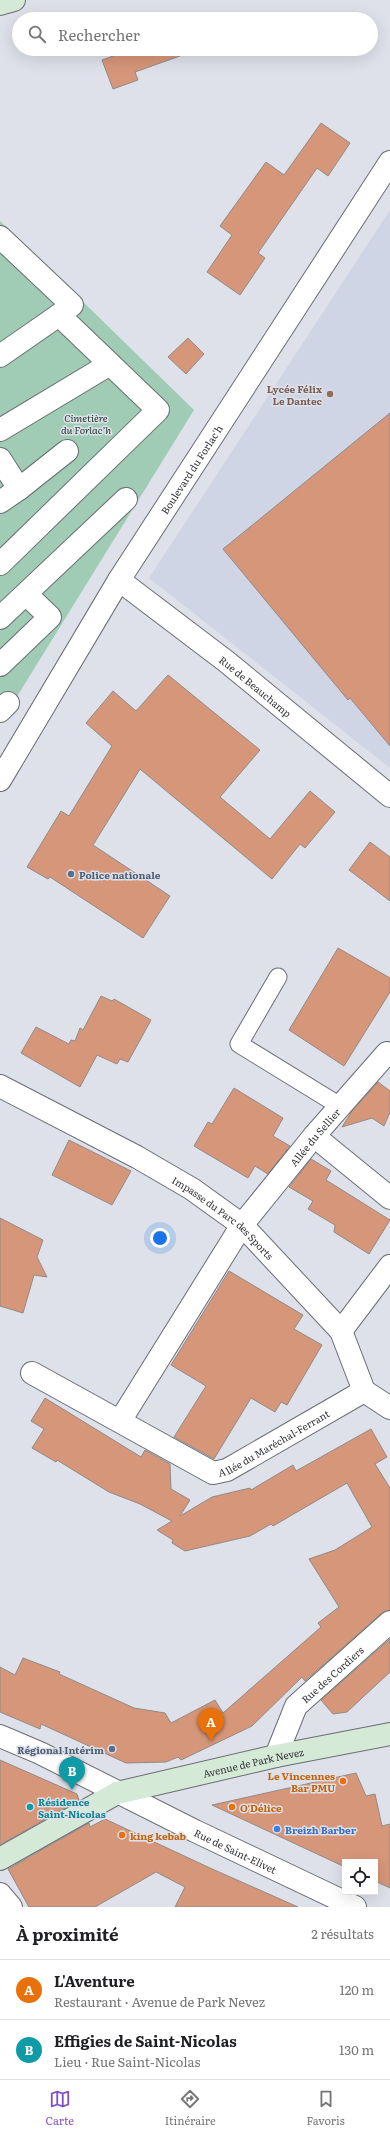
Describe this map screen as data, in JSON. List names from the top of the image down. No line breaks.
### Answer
{"streets":{"street":["Boulevard du Forlac'h","Rue de Beauchamp","Allée du Sellier","Impasse du Parc des Sports","Allée du Maréchal-Ferrant","Rue des Cordiers","Avenue de Park Nevez","Rue de Saint-Elivet"]},"crossings":[["Boulevard du Forlac'h","Rue de Beauchamp"],["Allée du Sellier","Impasse du Parc des Sports"],["Impasse du Parc des Sports","Allée du Maréchal-Ferrant"],["Rue des Cordiers","Avenue de Park Nevez"],["Avenue de Park Nevez","Rue de Saint-Elivet"]],"parks":["Cimetière du Forlac’h"],"places":["Lycée Félix Le Dantec","Police nationale","Régional Intérim","Le Vincennes Bar PMU","Résidence Saint-Nicolas","O'Délice","Breizh Barber","king kebab"],"page":{"search":"Rechercher","pins":["A","B"],"heading":["À proximité","2 résultats"],"list":[{"mark":"A","name":"L'Aventure","note":"Restaurant · Avenue de Park Nevez","value":"120 m"},{"mark":"B","name":"Effigies de Saint-Nicolas","note":"Lieu · Rue Saint-Nicolas","value":"130 m"}],"nav":["Carte","Itinéraire","Favoris"]}}
